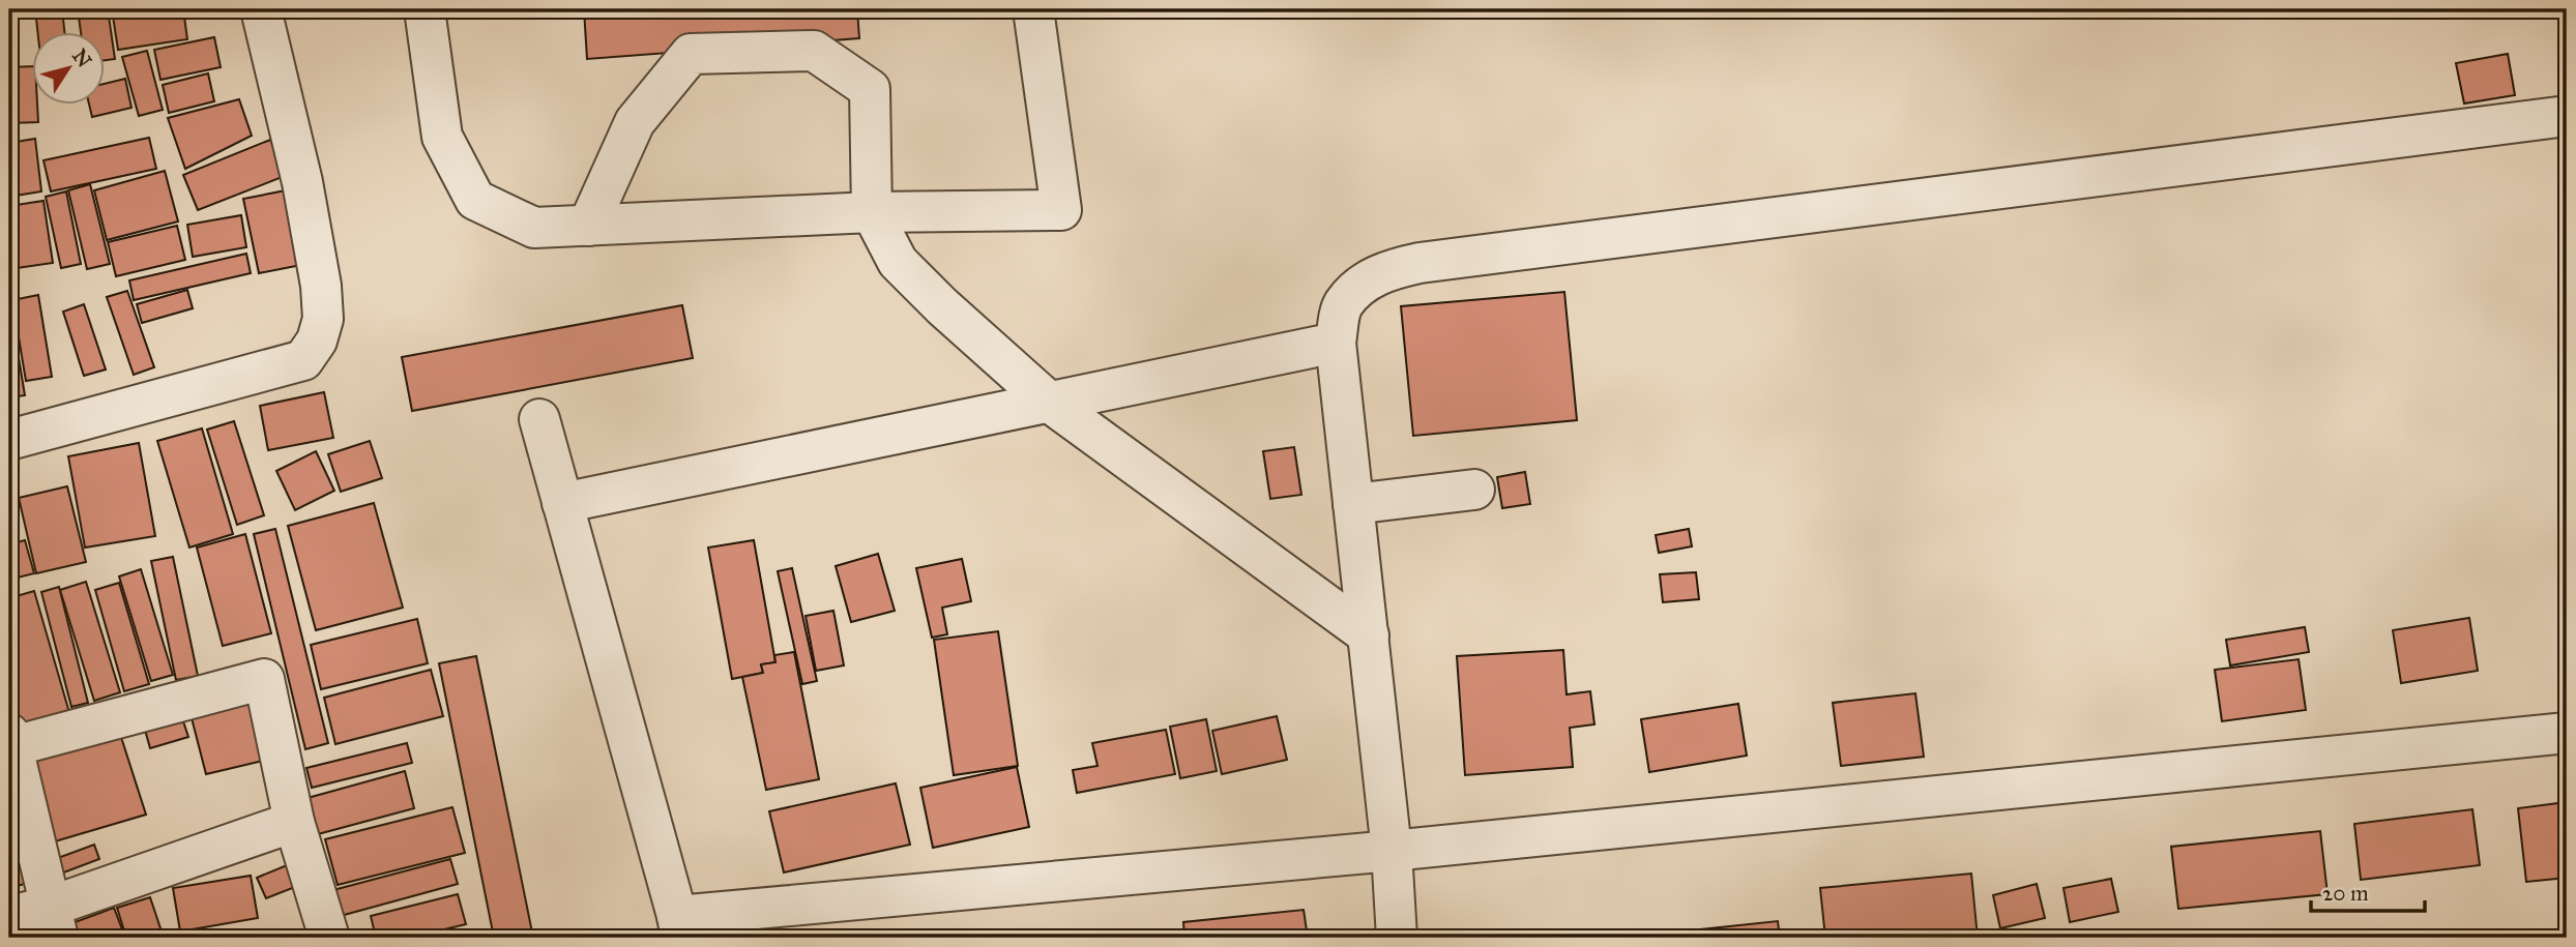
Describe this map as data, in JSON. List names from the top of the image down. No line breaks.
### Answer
{"scale_bar":"20 m","north":"top right"}
